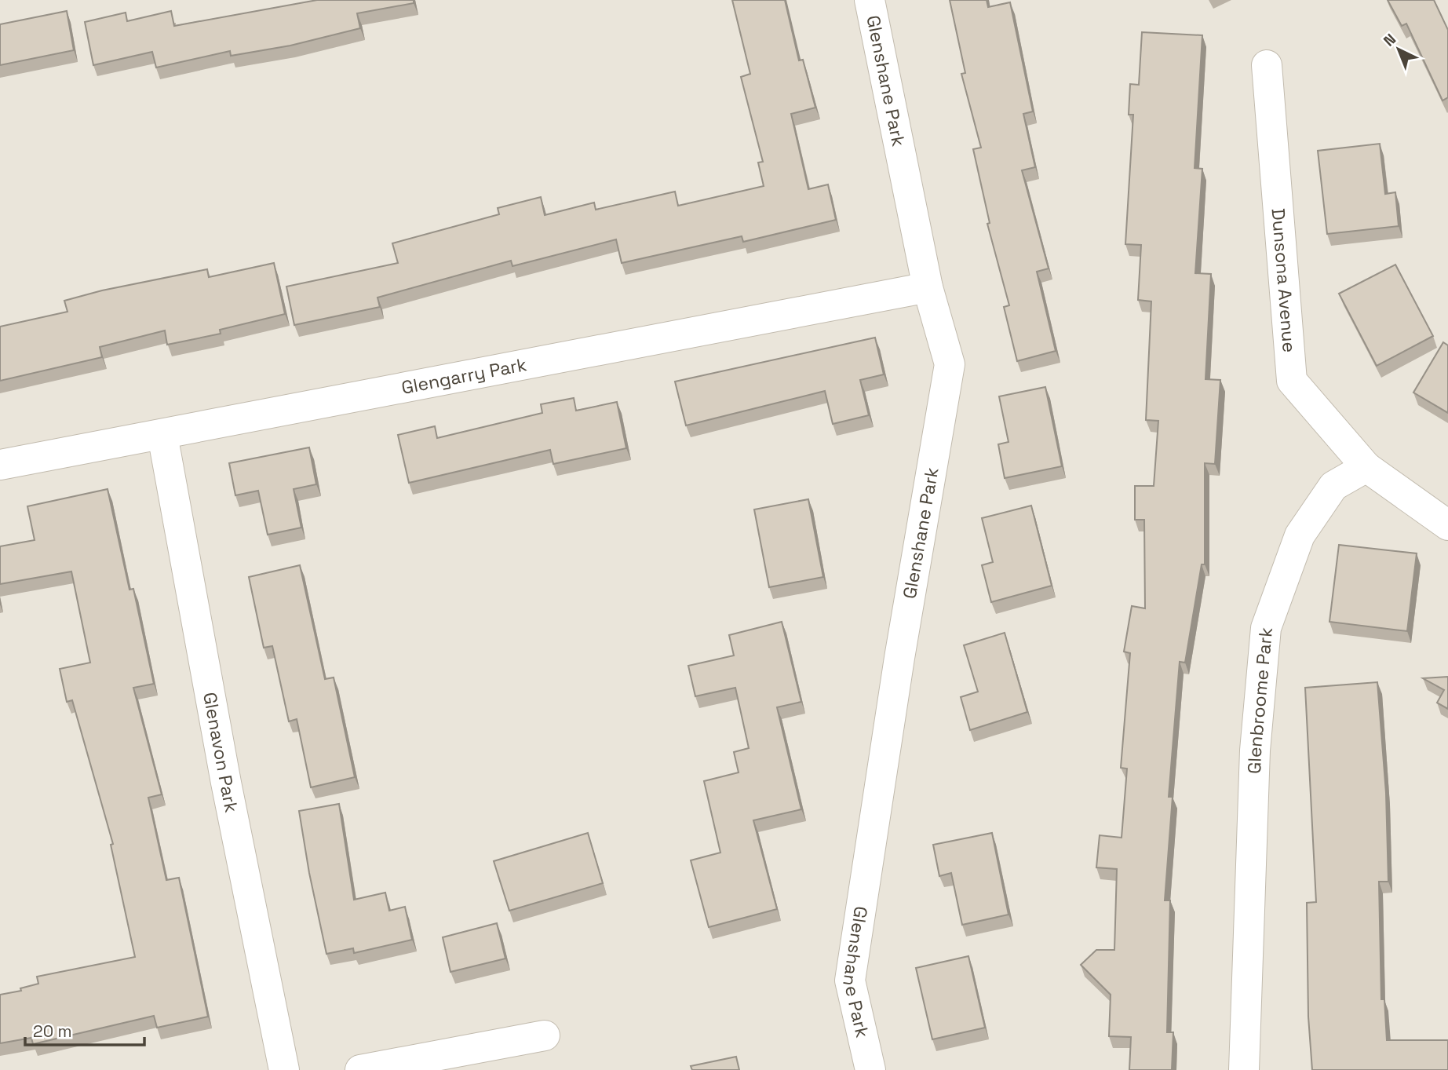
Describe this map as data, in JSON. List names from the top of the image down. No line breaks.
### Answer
{"streets":{"street":["Glenshane Park","Dunsona Avenue","Glengarry Park","Glenbroome Park","Glenavon Park"]},"crossings":[["Glenshane Park","Glengarry Park"],["Dunsona Avenue","Glenbroome Park"],["Glengarry Park","Glenavon Park"]],"scale_bar":"20 m","north":"top left"}
